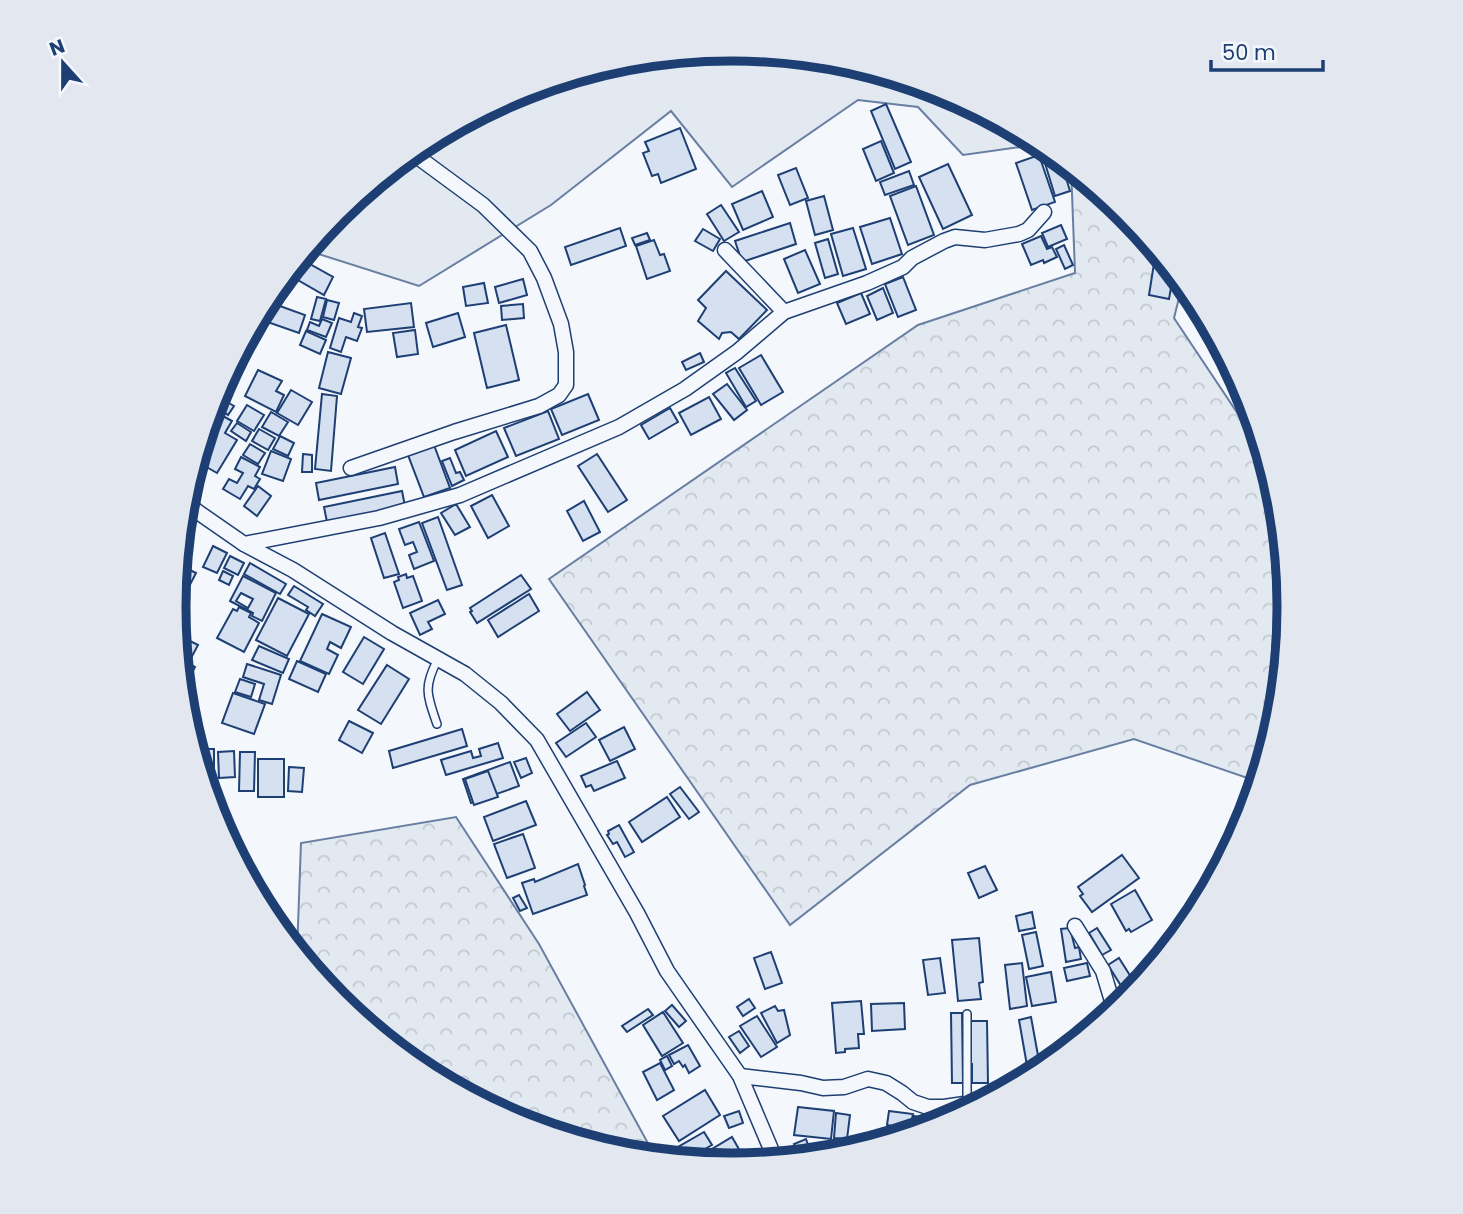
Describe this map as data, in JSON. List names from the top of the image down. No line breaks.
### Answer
{"scale_bar":"50 m","north":"top"}
